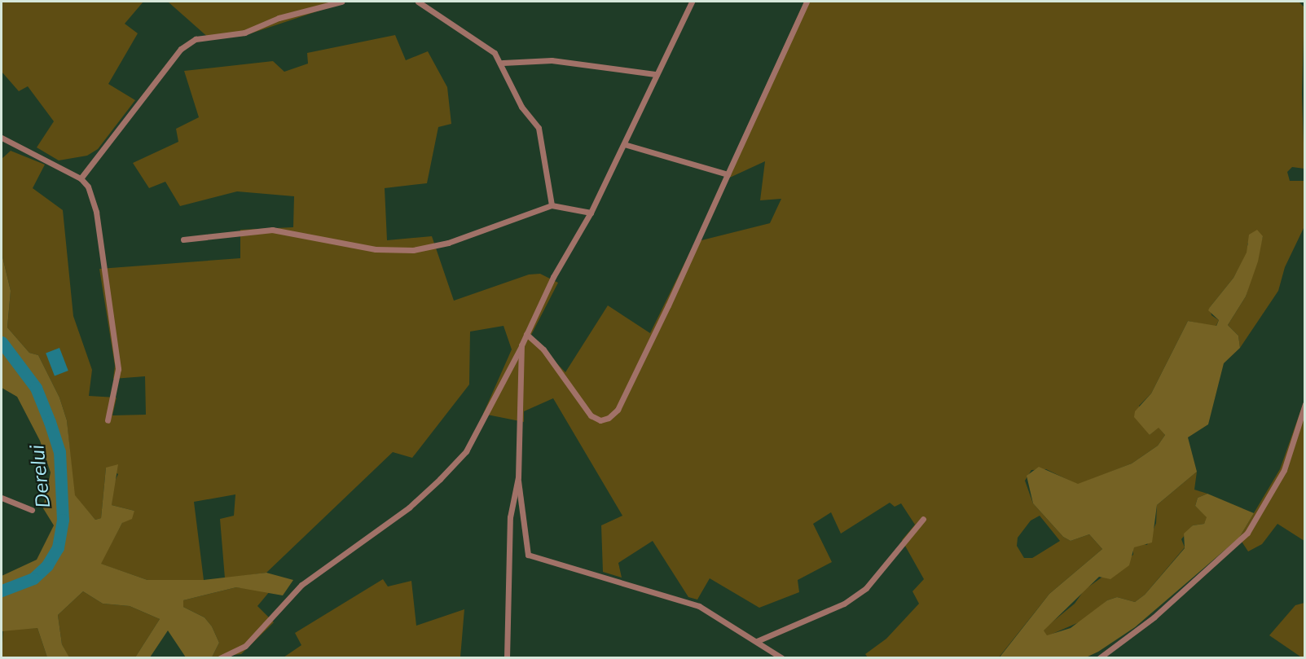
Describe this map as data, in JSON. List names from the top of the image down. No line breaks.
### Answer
{"water":["Derelui"]}
